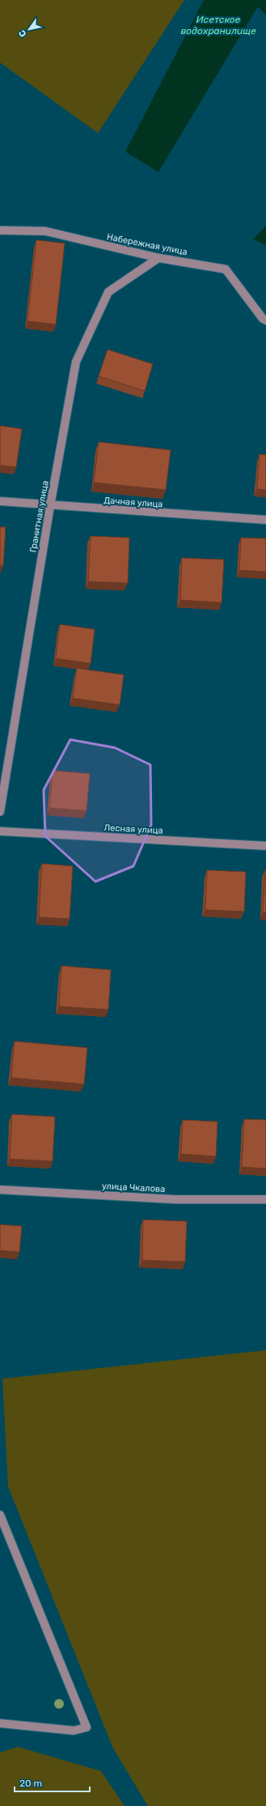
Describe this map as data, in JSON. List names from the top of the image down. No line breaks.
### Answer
{"streets":{"street":["Набережная улица","Дачная улица","Гранитная улица","Лесная улица","улица Чкалова"]},"crossings":[["Набережная улица","Гранитная улица"],["Дачная улица","Гранитная улица"]],"water":["Исетское водохранилище"],"scale_bar":"20 m","north":"bottom left"}
